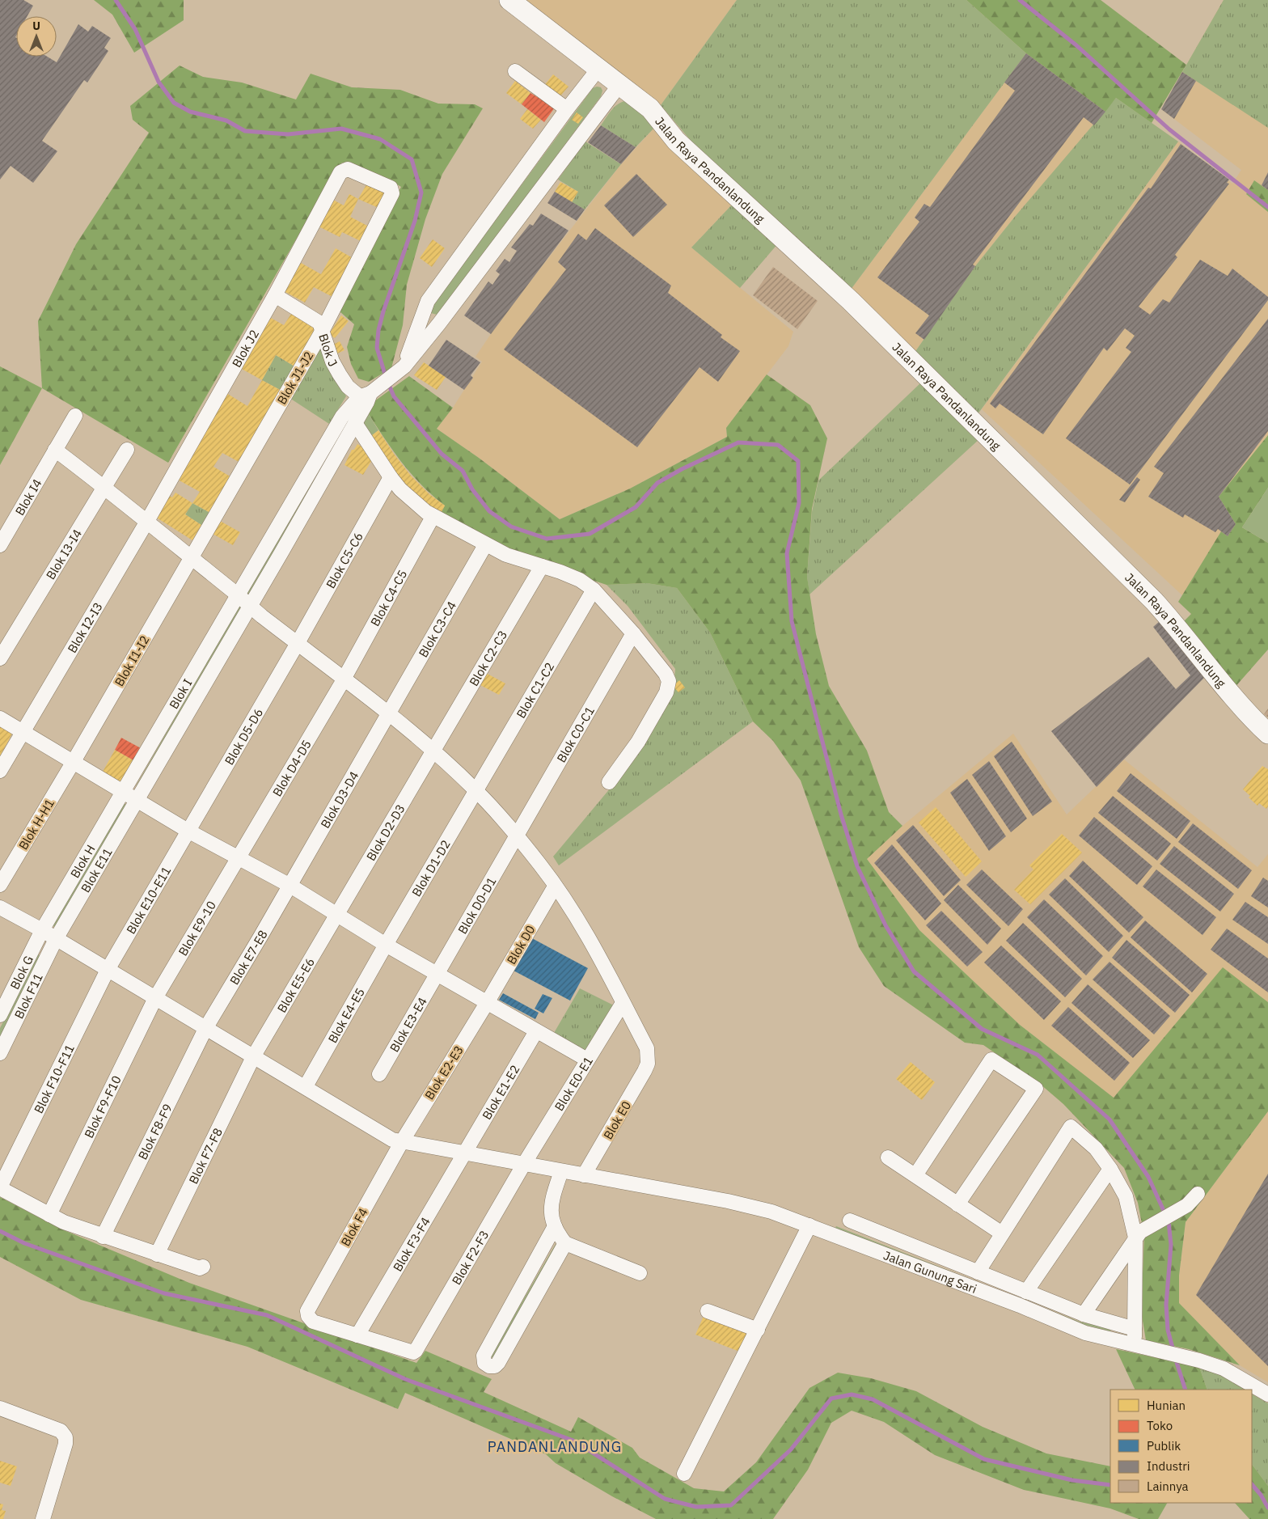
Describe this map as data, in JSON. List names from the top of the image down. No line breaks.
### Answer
{"streets":{"street":["Jalan Raya Pandanlandung","Blok J2","Blok J","Blok J1-J2","Blok I4","Blok I3-I4","Blok C5-C6","Blok C4-C5","Blok I2-I3","Blok C3-C4","Blok C2-C3","Blok I1-I2","Blok C1-C2","Blok I","Blok C0-C1","Blok D5-D6","Blok D4-D5","Blok D3-D4","Blok H-H1","Blok D2-D3","Blok H","Blok D1-D2","Blok E11","Blok E10-E11","Blok D0-D1","Blok E9-10","Blok D0","Blok E7-E8","Blok G","Blok E5-E6","Blok F11","Blok E4-E5","Blok E3-E4","Blok E2-E3","Blok F10-F11","Blok E0-E1","Blok E1-E2","Blok F9-F10","Blok E0","Blok F8-F9","Blok F7-F8","Blok F4","Blok F3-F4","Blok F2-F3","Jalan Gunung Sari"]},"crossings":[["Blok J2","Blok J"],["Blok J2","Blok J1-J2"],["Blok J2","Blok I2-I3"],["Blok J","Blok J1-J2"],["Blok J","Blok I"],["Blok J","Blok E11"],["Blok J1-J2","Blok I1-I2"],["Blok C5-C6","Blok D5-D6"],["Blok C4-C5","Blok D4-D5"],["Blok C3-C4","Blok D3-D4"],["Blok C2-C3","Blok D2-D3"],["Blok I1-I2","Blok H-H1"],["Blok C1-C2","Blok D1-D2"],["Blok I","Blok H"],["Blok I","Blok E11"],["Blok C0-C1","Blok D0-D1"],["Blok D5-D6","Blok E10-E11"],["Blok D4-D5","Blok E9-10"],["Blok D3-D4","Blok E7-E8"],["Blok D2-D3","Blok E5-E6"],["Blok H","Blok G"],["Blok H","Jalan Gunung Sari"],["Blok D1-D2","Blok E4-E5"],["Blok E11","Blok F11"],["Blok E11","Jalan Gunung Sari"],["Blok E10-E11","Blok F10-F11"],["Blok E10-E11","Jalan Gunung Sari"],["Blok D0-D1","Blok E3-E4"],["Blok E9-10","Blok F9-F10"],["Blok E9-10","Jalan Gunung Sari"],["Blok D0","Blok E2-E3"],["Blok E7-E8","Blok F8-F9"],["Blok E7-E8","Jalan Gunung Sari"],["Blok G","Jalan Gunung Sari"],["Blok E5-E6","Blok F7-F8"],["Blok E5-E6","Jalan Gunung Sari"],["Blok F11","Jalan Gunung Sari"],["Blok E4-E5","Jalan Gunung Sari"],["Blok E2-E3","Blok F4"],["Blok E2-E3","Jalan Gunung Sari"],["Blok F10-F11","Jalan Gunung Sari"],["Blok E0-E1","Blok E0"],["Blok E0-E1","Blok F2-F3"],["Blok E0-E1","Jalan Gunung Sari"],["Blok E1-E2","Blok F3-F4"],["Blok E1-E2","Jalan Gunung Sari"],["Blok F9-F10","Jalan Gunung Sari"],["Blok E0","Jalan Gunung Sari"],["Blok F8-F9","Jalan Gunung Sari"],["Blok F7-F8","Jalan Gunung Sari"],["Blok F4","Blok F3-F4"],["Blok F4","Blok F2-F3"],["Blok F4","Jalan Gunung Sari"],["Blok F3-F4","Blok F2-F3"],["Blok F3-F4","Jalan Gunung Sari"],["Blok F2-F3","Jalan Gunung Sari"]],"districts":["PANDANLANDUNG"],"legend":["Hunian","Toko","Publik","Industri","Lainnya"],"north":"top"}
